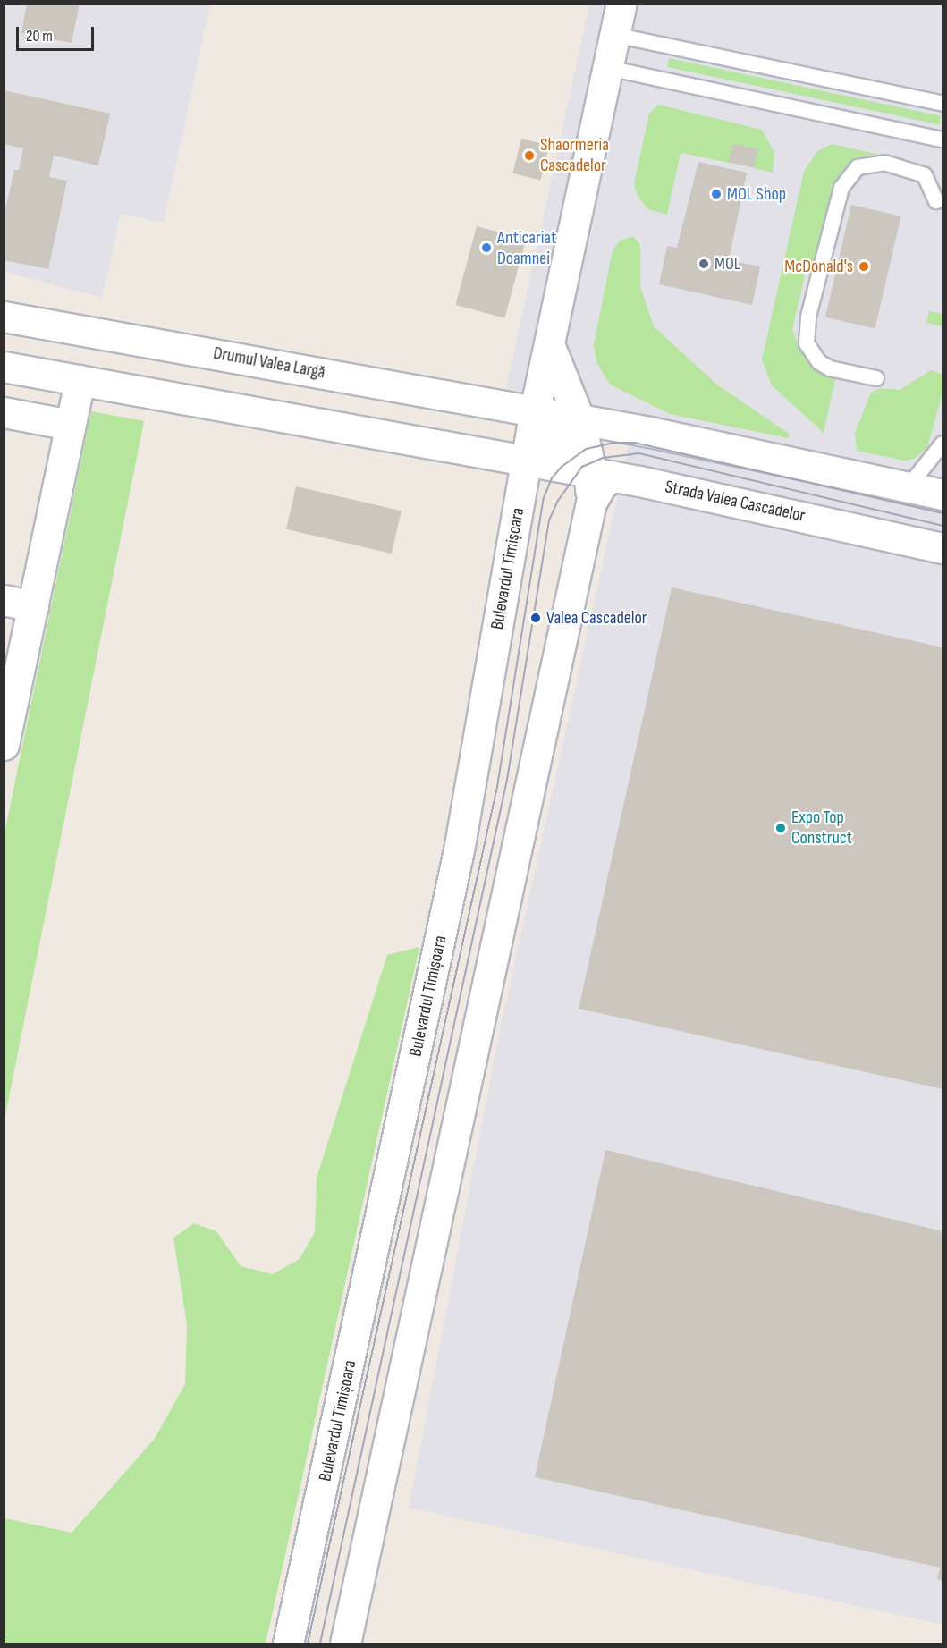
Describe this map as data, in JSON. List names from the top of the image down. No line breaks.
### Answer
{"streets":{"main road":["Drumul Valea Largă","Strada Valea Cascadelor","Bulevardul Timișoara"]},"crossings":[["Drumul Valea Largă","Bulevardul Timișoara"],["Strada Valea Cascadelor","Bulevardul Timișoara"]],"places":["Shaormeria Cascadelor","MOL Shop","Anticariat Doamnei","MOL","McDonald's","Valea Cascadelor","Expo Top Construct"],"scale_bar":"20 m"}
